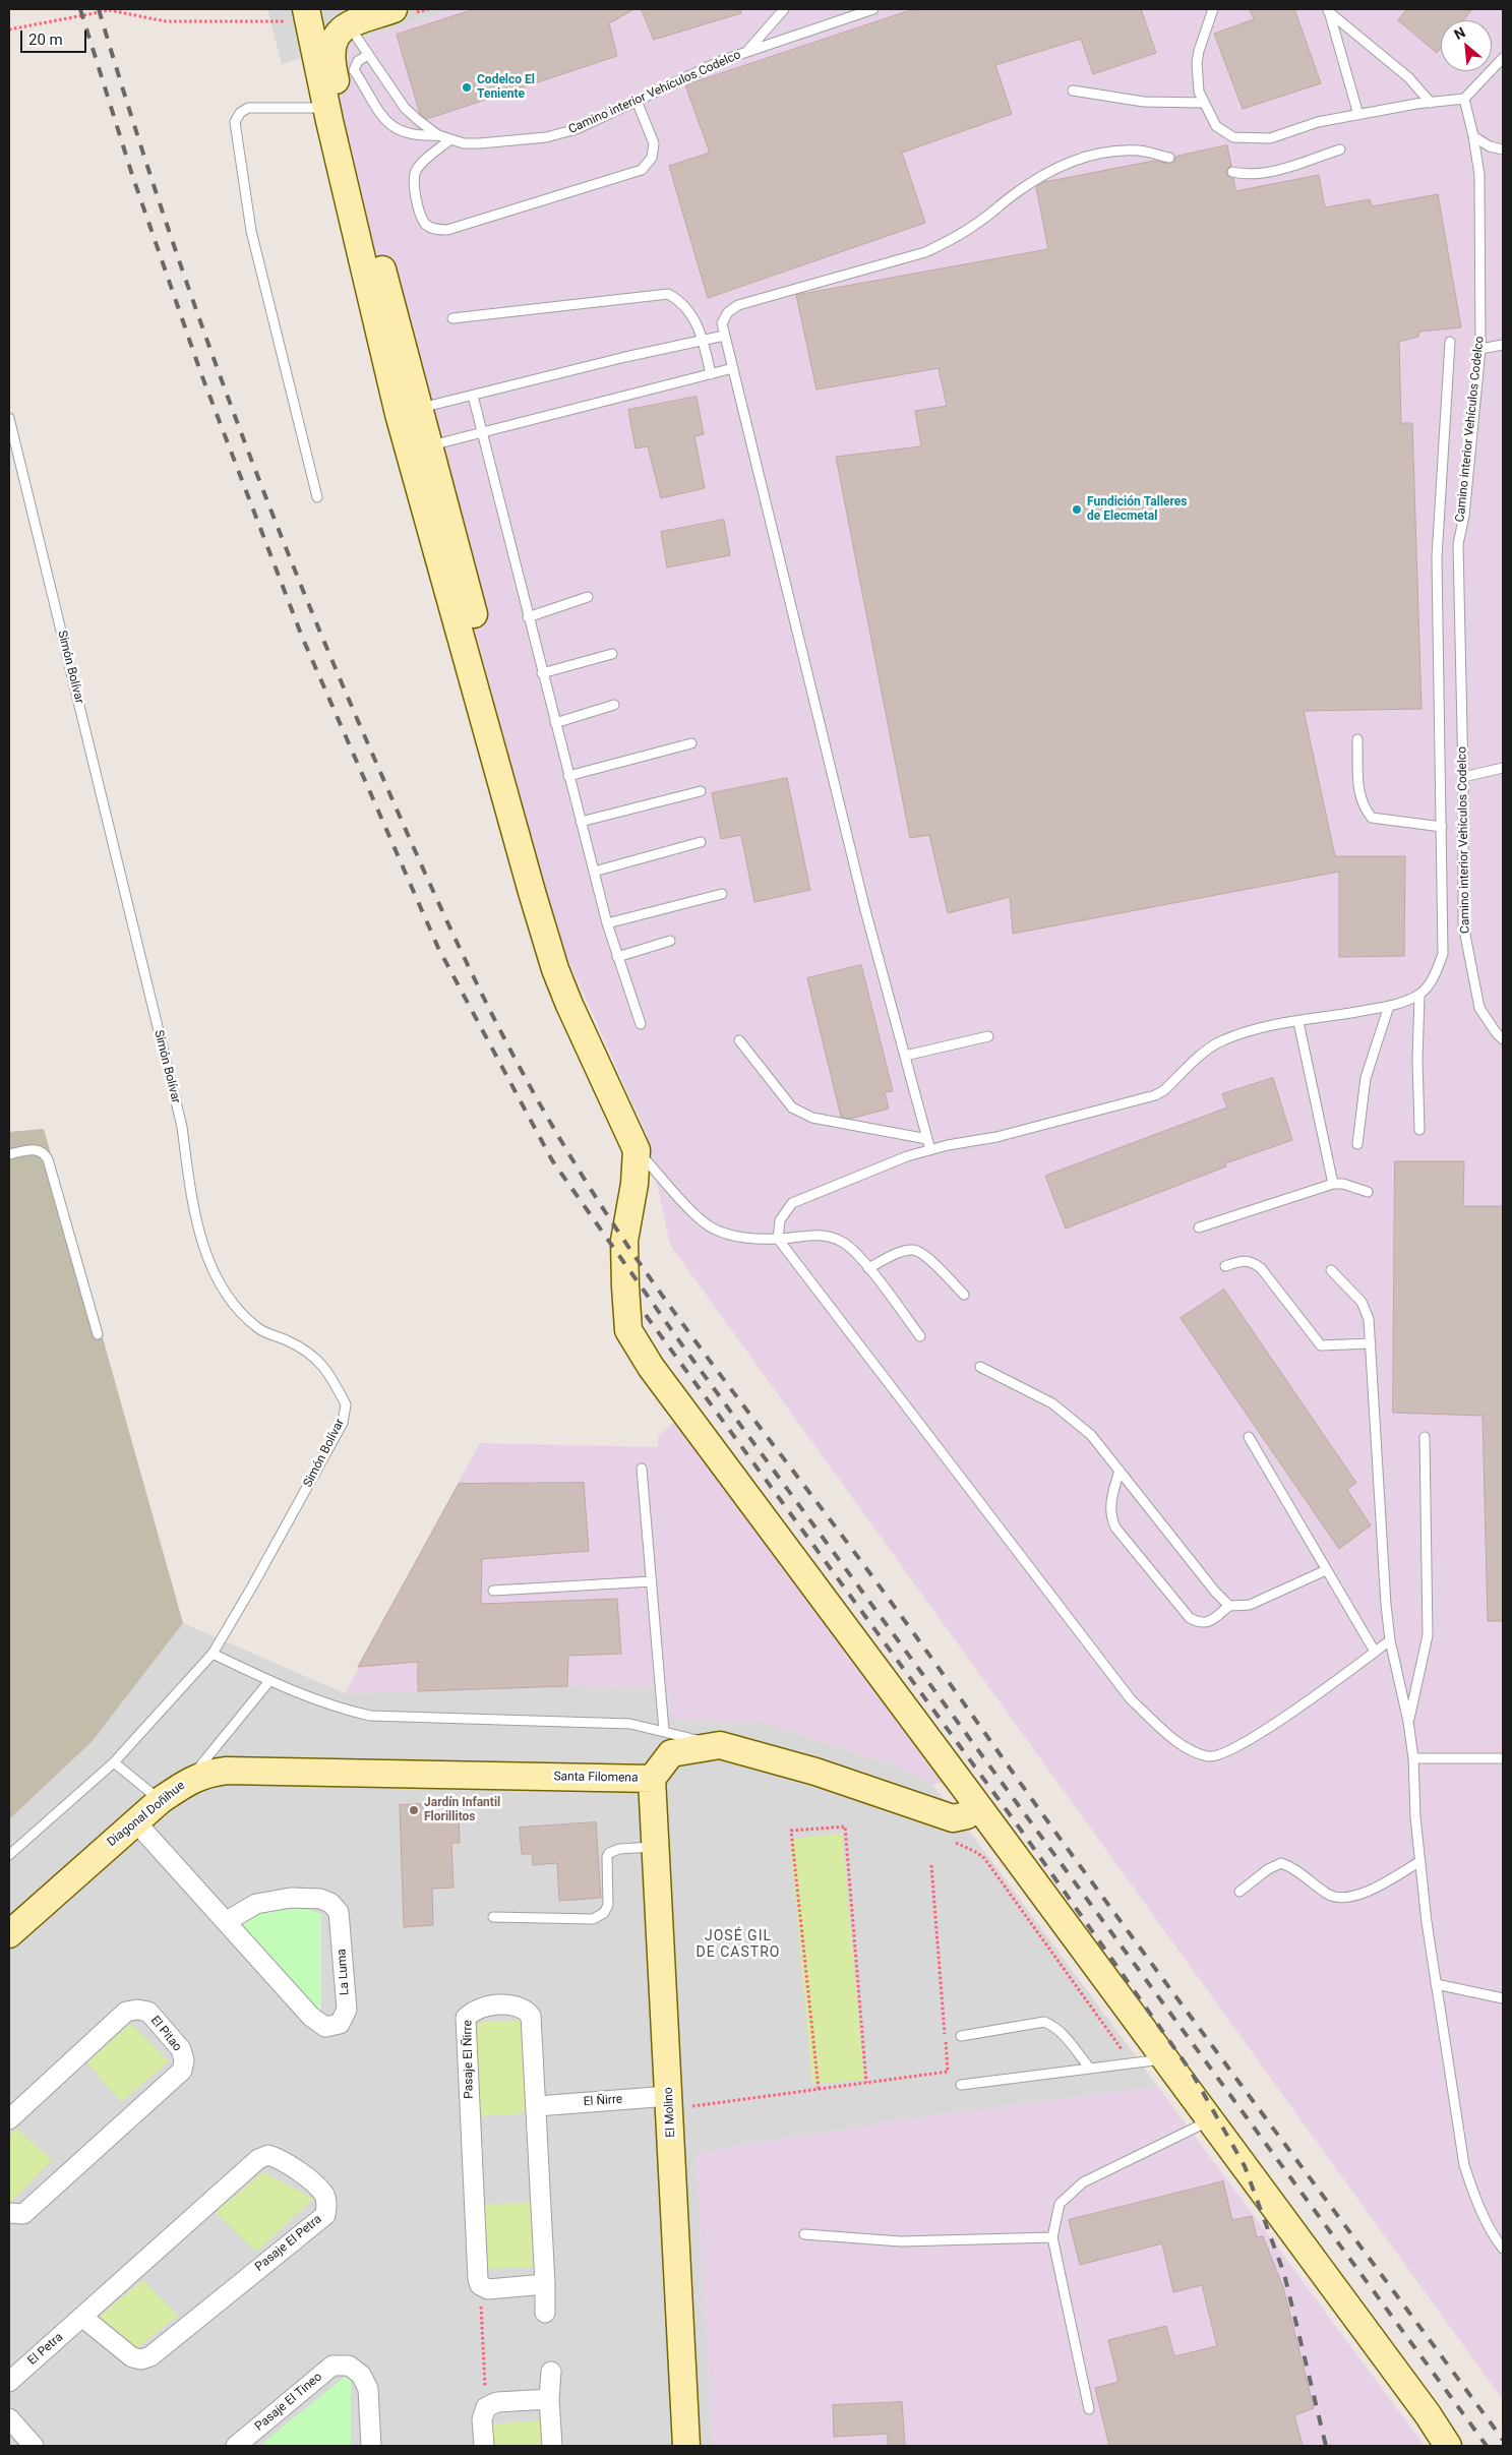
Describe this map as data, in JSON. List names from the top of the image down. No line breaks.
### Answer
{"streets":{"main road":["Santa Filomena","Diagonal Doñihue","El Molino"],"street":["La Luma","El Pitao","Pasaje El Ñirre","El Ñirre","Pasaje El Petra","El Petra","Pasaje El Tineo"],"lane":["Camino interior Vehículos Codelco","Simón Bolívar"]},"crossings":[["Santa Filomena","Diagonal Doñihue"],["Santa Filomena","El Molino"],["Diagonal Doñihue","La Luma"],["Pasaje El Ñirre","El Ñirre"],["El Ñirre","El Molino"],["Pasaje El Petra","El Petra"]],"districts":["JOSÉ GIL DE CASTRO"],"places":["Codelco El Teniente","Fundición Talleres de Elecmetal","Jardín Infantil Florillitos"],"scale_bar":"20 m","north":"top left"}
